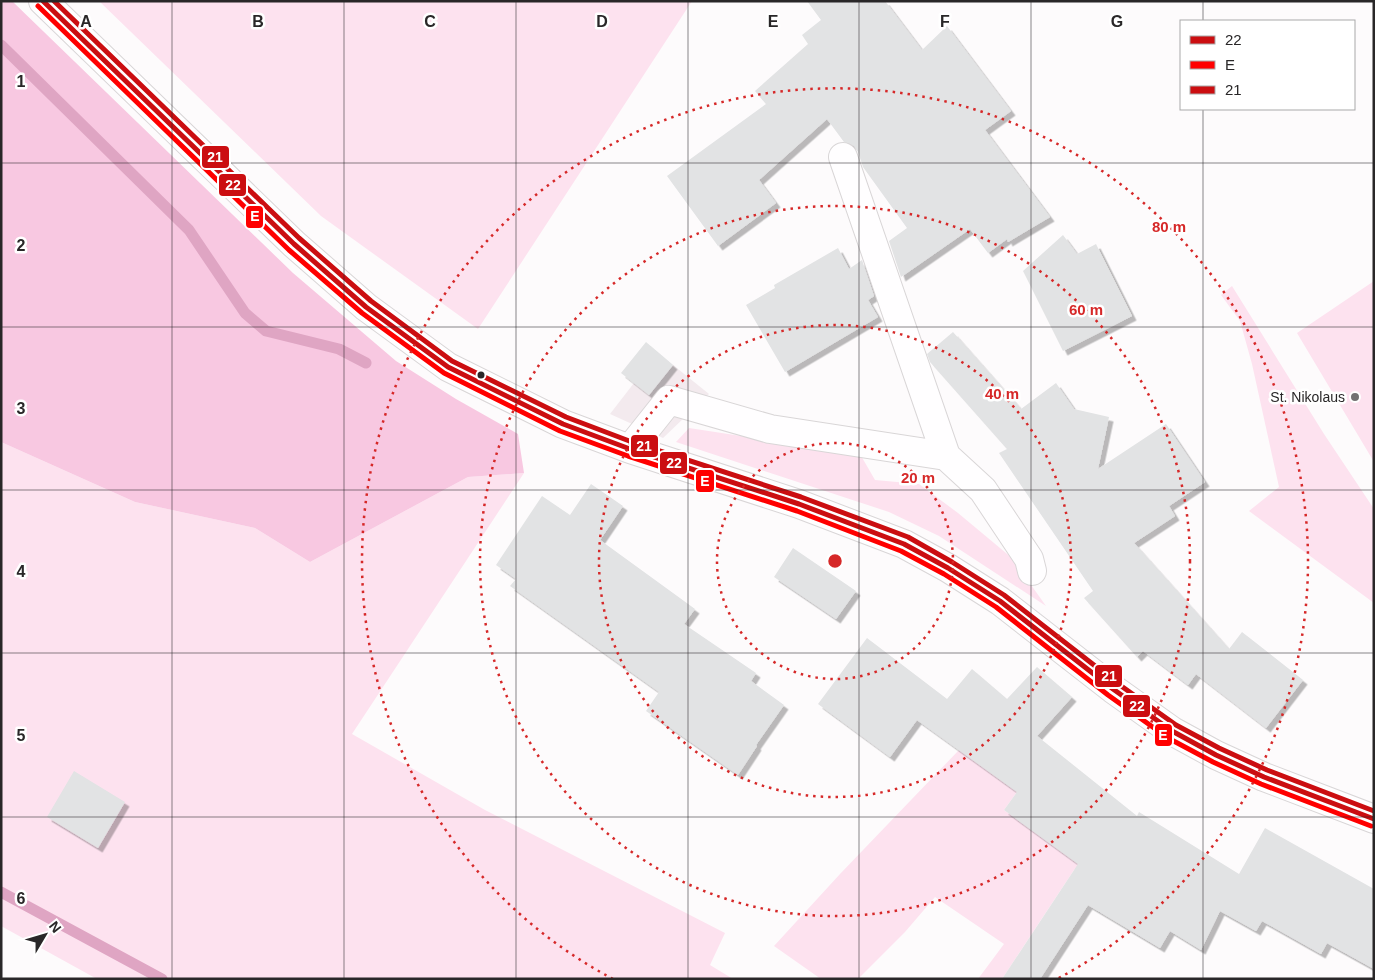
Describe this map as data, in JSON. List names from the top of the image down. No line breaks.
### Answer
{"places":["St. Nikolaus"],"lines":["transit line 22","transit line 21","transit line E"],"legend":["22","E","21"],"north":"top right","grid":{"columns":["A","B","C","D","E","F","G"],"rows":["1","2","3","4","5","6"]},"rings":["80 m","60 m","40 m","20 m"]}
